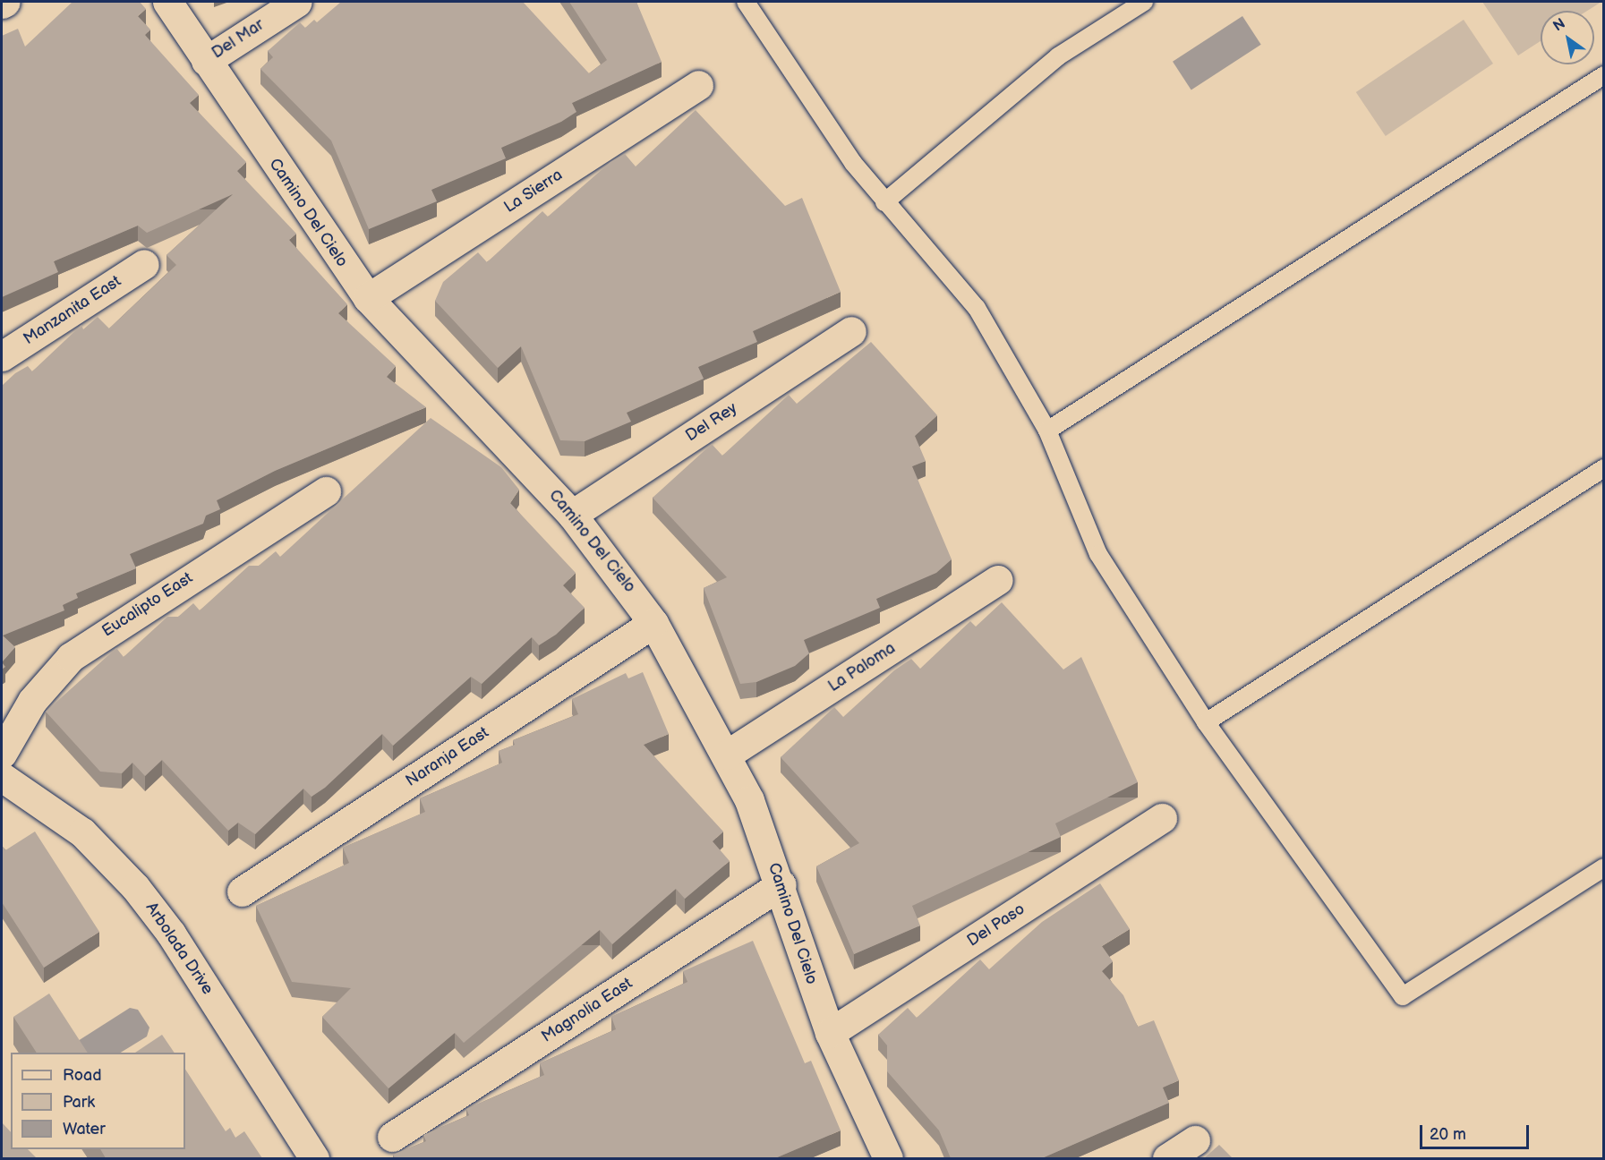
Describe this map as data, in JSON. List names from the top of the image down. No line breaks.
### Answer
{"streets":{"street":["Del Mar","La Sierra","Camino Del Cielo","Manzanita East","Del Rey","Eucalipto East","La Paloma","Naranja East","Del Paso","Arbolada Drive","Magnolia East"]},"crossings":[["Del Mar","Camino Del Cielo"],["La Sierra","Camino Del Cielo"],["Camino Del Cielo","Del Rey"],["Camino Del Cielo","La Paloma"],["Camino Del Cielo","Naranja East"],["Camino Del Cielo","Del Paso"],["Camino Del Cielo","Magnolia East"]],"legend":["Road","Park","Water"],"scale_bar":"20 m","north":"top left"}
